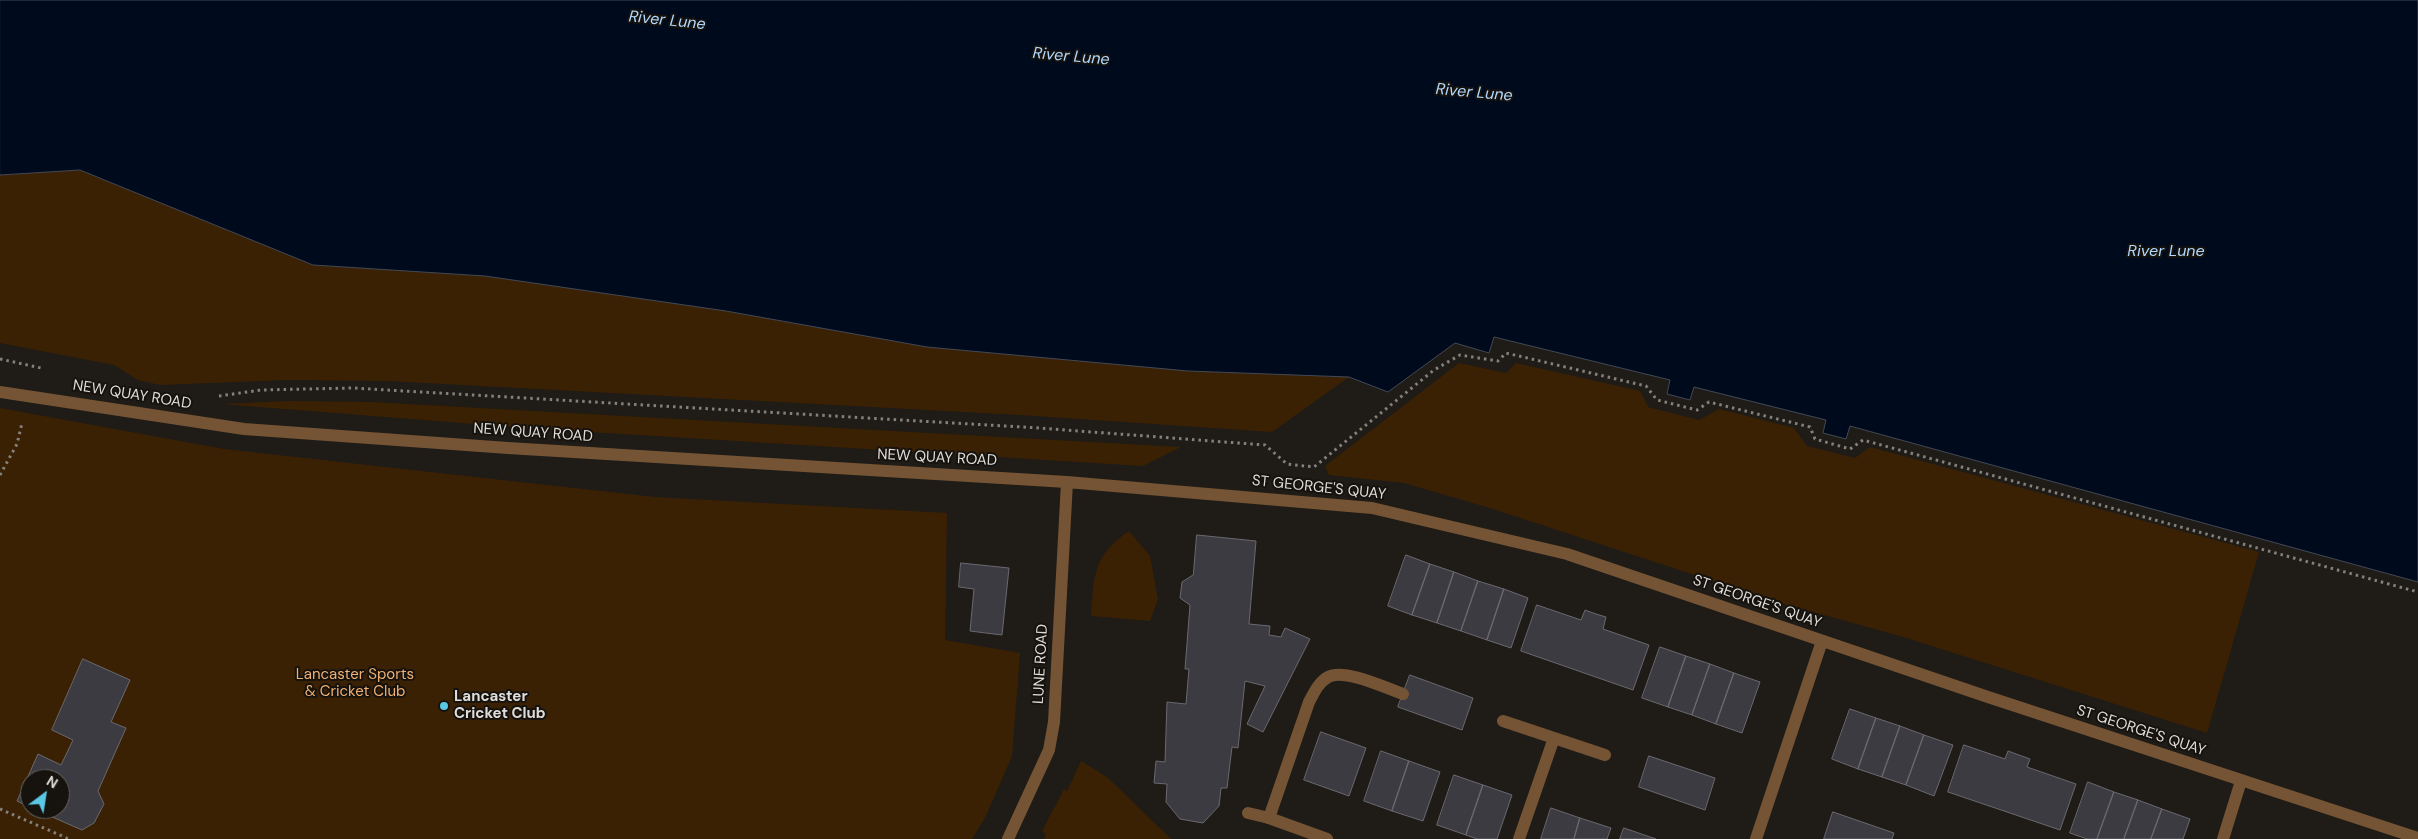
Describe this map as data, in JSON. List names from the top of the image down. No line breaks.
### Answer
{"streets":{"street":["NEW QUAY ROAD","ST GEORGE'S QUAY","LUNE ROAD"]},"crossings":[["NEW QUAY ROAD","ST GEORGE'S QUAY"],["NEW QUAY ROAD","LUNE ROAD"],["ST GEORGE'S QUAY","LUNE ROAD"]],"water":["River Lune"],"parks":["Lancaster Sports & Cricket Club"],"places":["Lancaster Cricket Club"],"north":"top right"}
